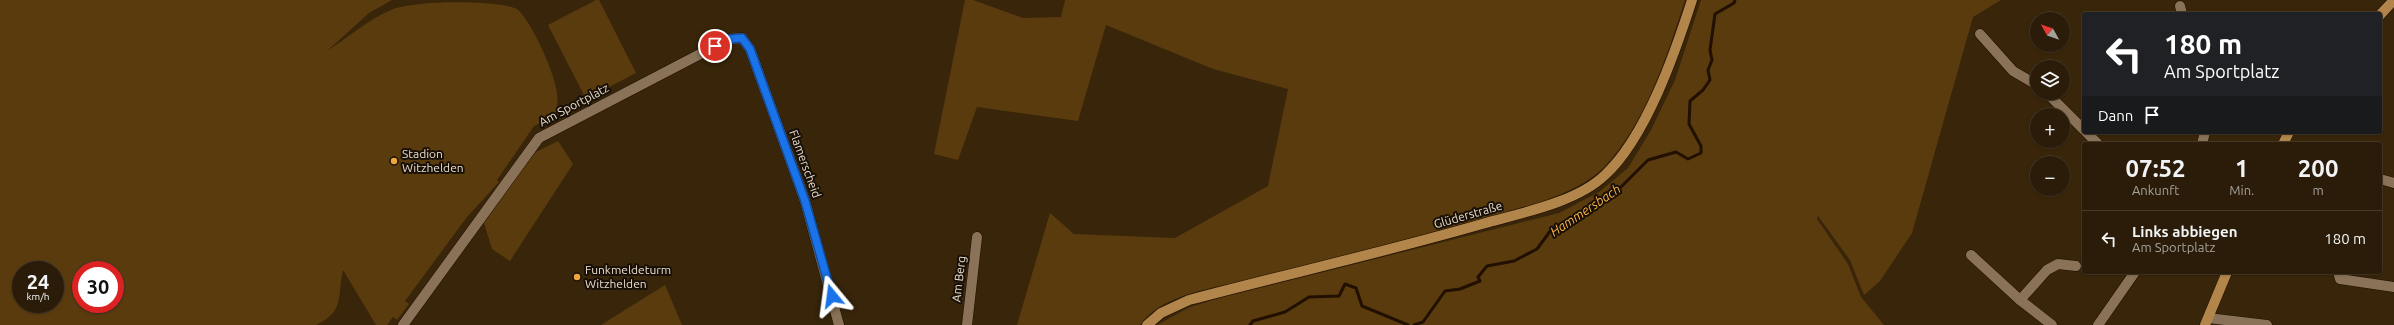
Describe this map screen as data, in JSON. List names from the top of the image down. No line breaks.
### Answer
{"streets":{"main road":["Glüderstraße"],"street":["Am Sportplatz","Flamerscheid","Am Berg"]},"crossings":[["Am Sportplatz","Flamerscheid"]],"water":["Hammersbach"],"places":["Stadion Witzhelden","Funkmeldeturm Witzhelden"],"north":"top left","page":{"map_buttons":["+","−"],"turn":["180 m","Am Sportplatz"],"then":"Dann","eta":["07:52","Ankunft","1","Min.","200","m"],"list":[{"name":"Links abbiegen","note":"Am Sportplatz","value":"180 m"}],"speed":"24 km/h","limit":"30"}}
